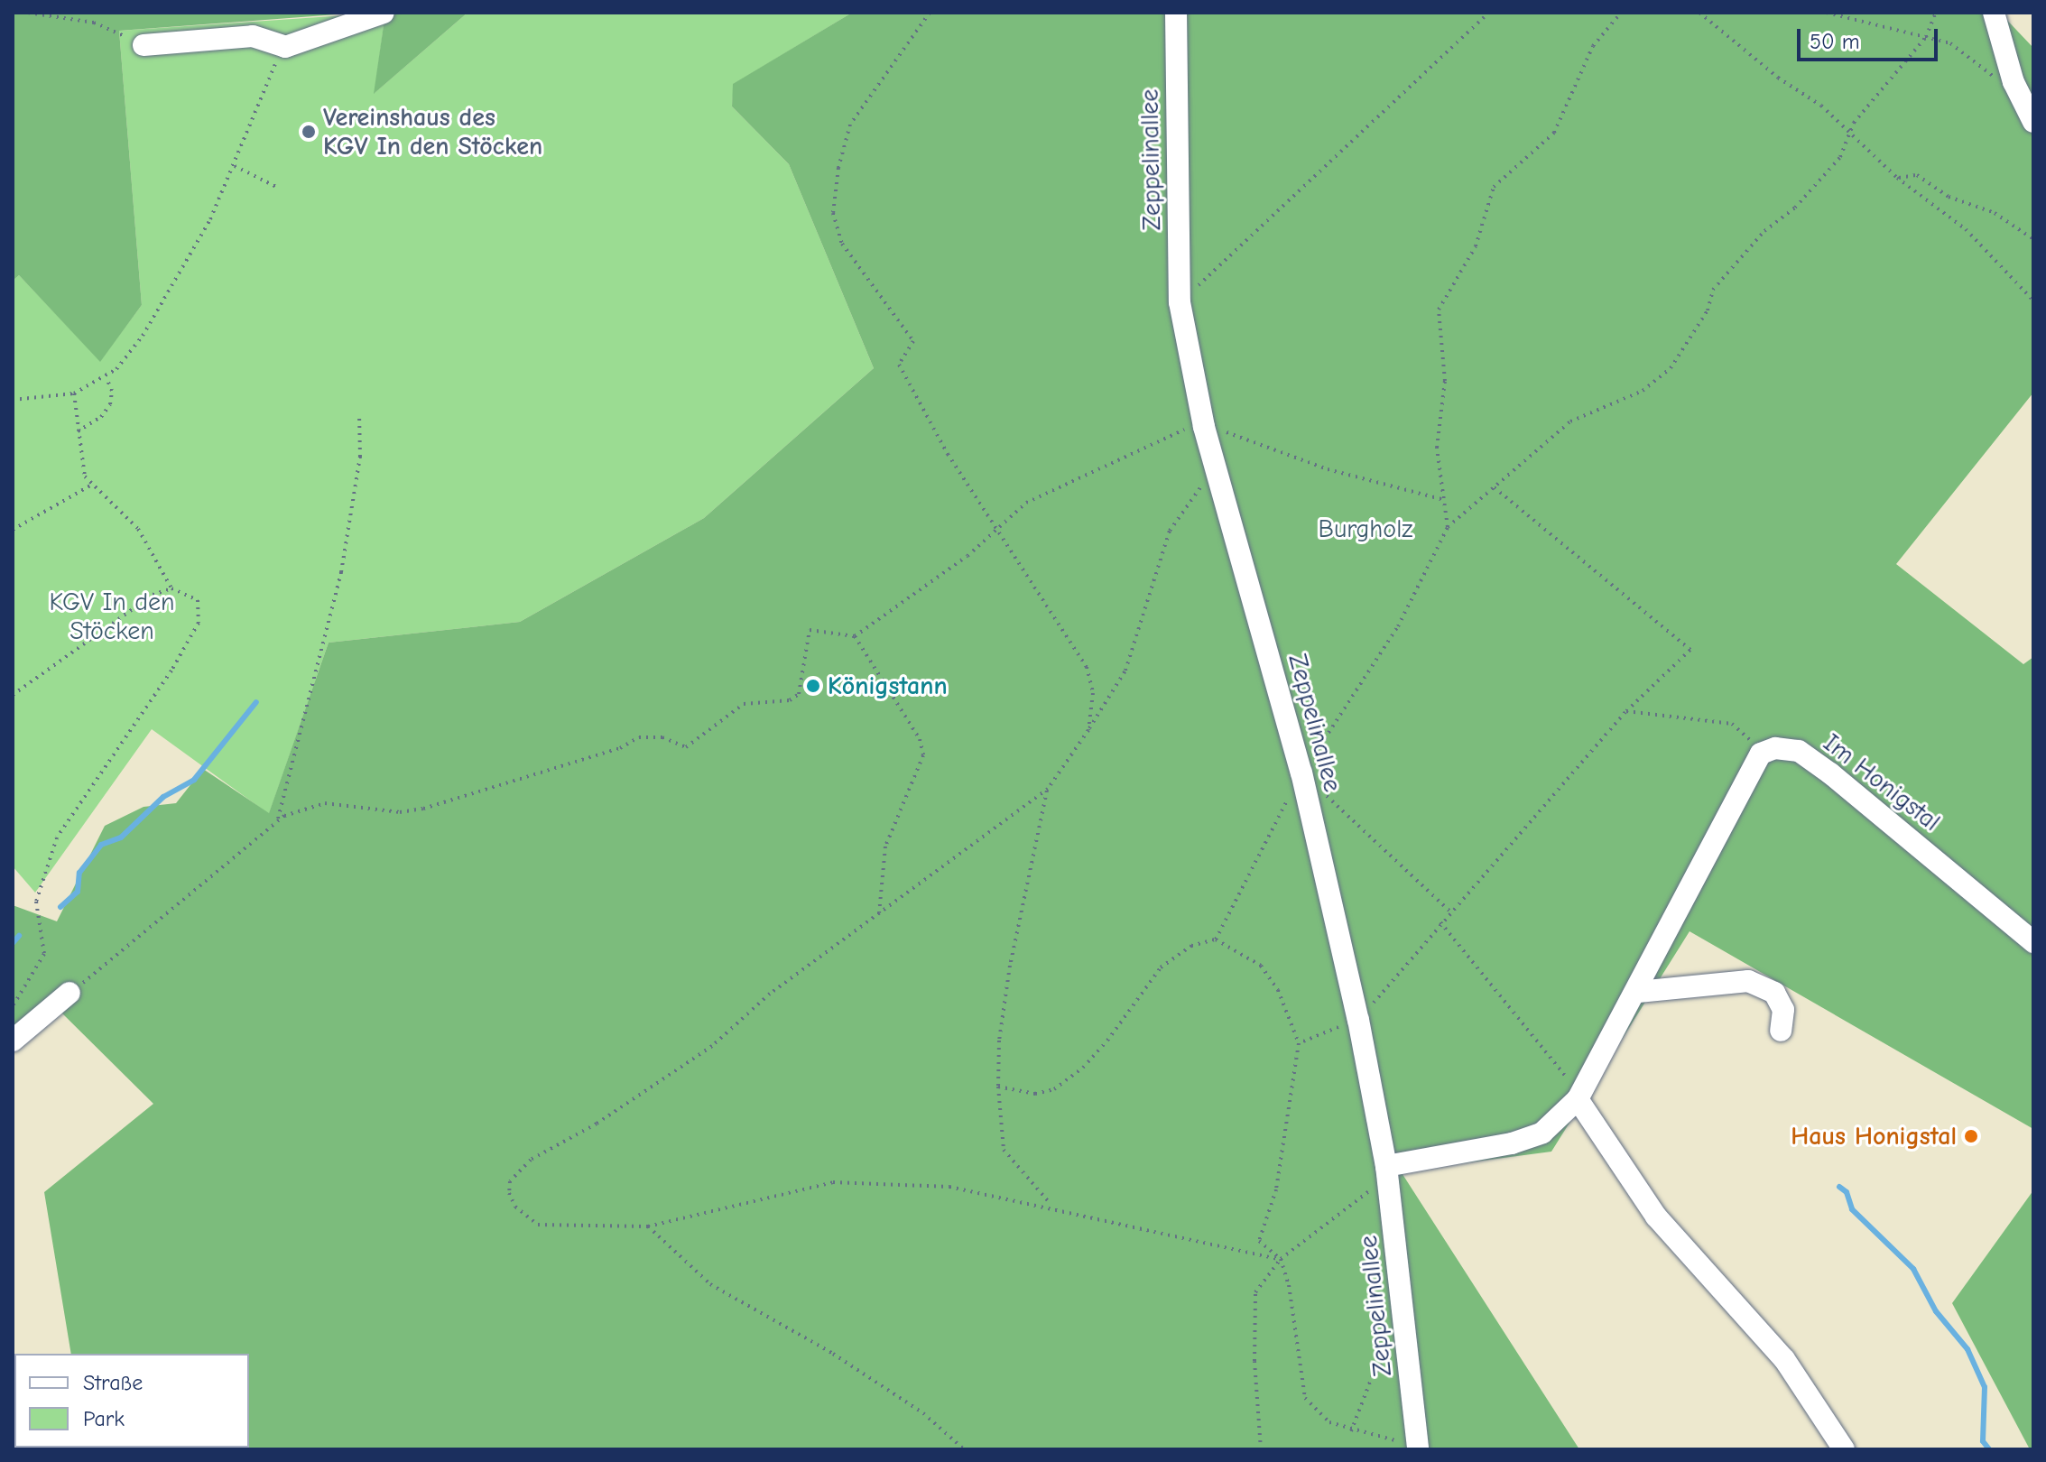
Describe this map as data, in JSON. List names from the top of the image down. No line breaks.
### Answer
{"streets":{"street":["Zeppelinallee","Im Honigstal"]},"parks":["Burgholz","KGV In den Stöcken"],"places":["Vereinshaus des KGV In den Stöcken","Königstann","Haus Honigstal"],"legend":["Straße","Park"],"scale_bar":"50 m"}
